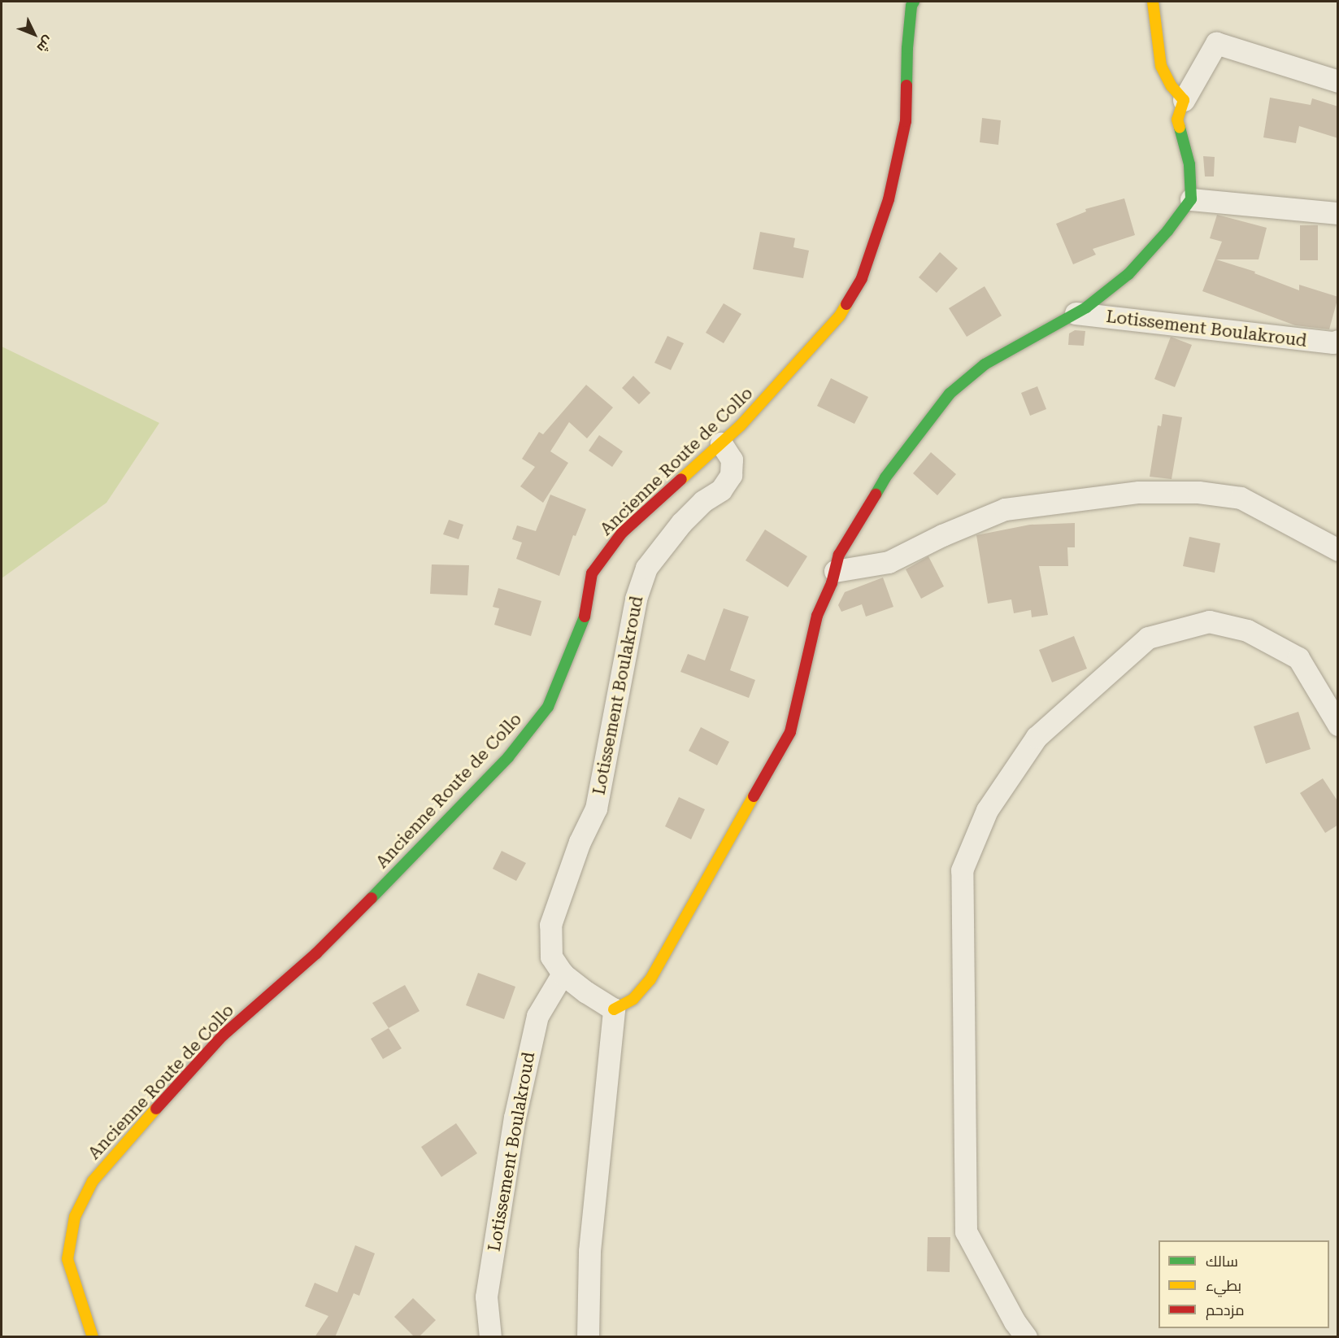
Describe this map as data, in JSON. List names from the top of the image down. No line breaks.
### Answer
{"streets":{"main road":["Lotissement Boulakroud","Ancienne Route de Collo"]},"crossings":[["Lotissement Boulakroud","Ancienne Route de Collo"]],"legend":["سالك","بطيء","مزدحم"],"north":"bottom right"}
